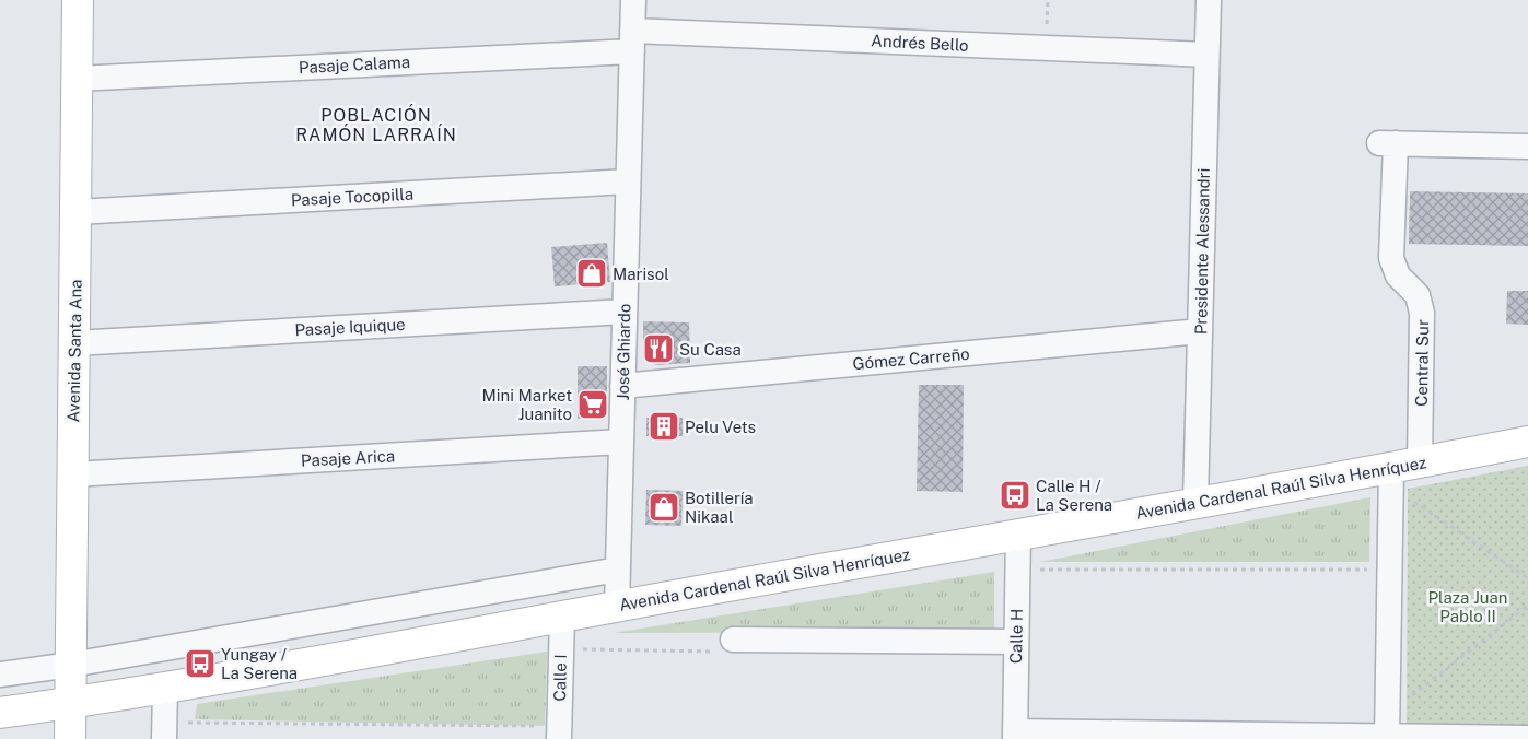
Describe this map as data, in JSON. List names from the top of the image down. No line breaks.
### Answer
{"streets":{"main road":["Avenida Santa Ana","Avenida Cardenal Raúl Silva Henríquez"],"street":["Andrés Bello","Pasaje Calama","Pasaje Tocopilla","Presidente Alessandri","Pasaje Iquique","José Ghiardo","Gómez Carreño","Central Sur","Pasaje Arica","Calle H","Calle I"]},"crossings":[["Andrés Bello","Pasaje Calama"],["Andrés Bello","Presidente Alessandri"],["Andrés Bello","José Ghiardo"],["Pasaje Calama","Avenida Santa Ana"],["Pasaje Calama","José Ghiardo"],["Pasaje Tocopilla","Avenida Santa Ana"],["Pasaje Tocopilla","José Ghiardo"],["Presidente Alessandri","Gómez Carreño"],["Presidente Alessandri","Avenida Cardenal Raúl Silva Henríquez"],["Pasaje Iquique","Avenida Santa Ana"],["Pasaje Iquique","José Ghiardo"],["Avenida Santa Ana","Pasaje Arica"],["Avenida Santa Ana","Avenida Cardenal Raúl Silva Henríquez"],["José Ghiardo","Gómez Carreño"],["José Ghiardo","Pasaje Arica"],["José Ghiardo","Avenida Cardenal Raúl Silva Henríquez"],["Central Sur","Avenida Cardenal Raúl Silva Henríquez"],["Avenida Cardenal Raúl Silva Henríquez","Calle H"],["Avenida Cardenal Raúl Silva Henríquez","Calle I"]],"districts":["POBLACIÓN RAMÓN LARRAÍN"],"parks":["Plaza Juan Pablo II"],"places":{"shop":["Marisol","Botillería Nikaal"],"restaurant":["Su Casa"],"supermarket":["Mini Market Juanito"],"building":["Pelu Vets"],"bus stop":["Calle H / La Serena","Yungay / La Serena"]}}
